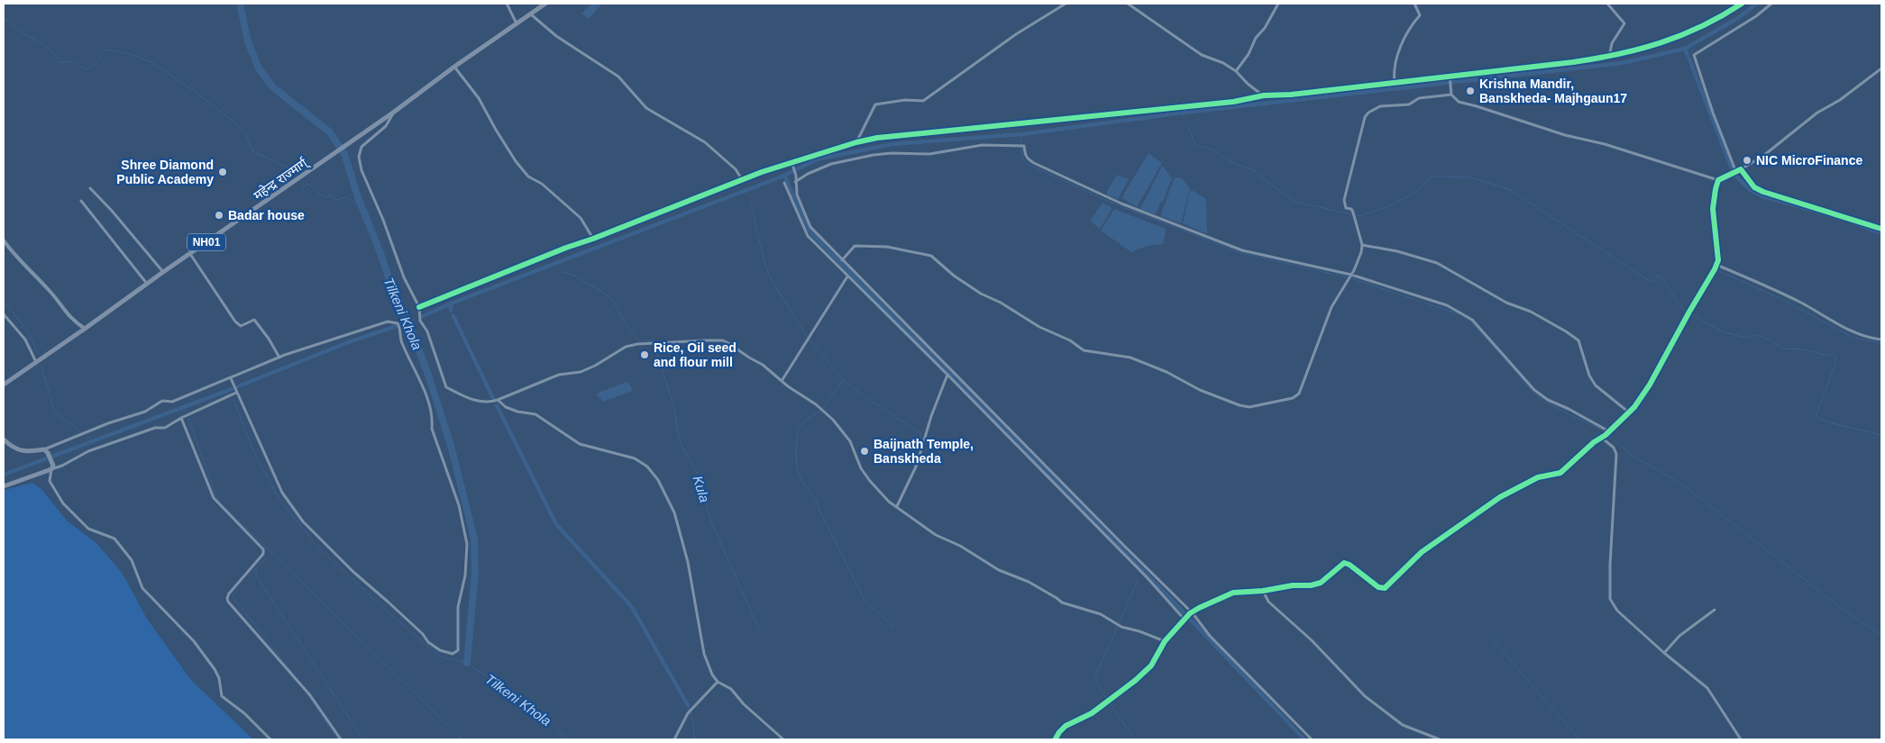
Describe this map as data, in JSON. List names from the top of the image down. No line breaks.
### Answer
{"streets":{"highway":["महेन्द्र राज्मार्ग्","NH01"]},"water":["Tilkeni Khola","Kula"],"places":["Krishna Mandir, Banskheda- Majhgaun17","NIC MicroFinance","Shree Diamond Public Academy","Badar house","Rice, Oil seed and flour mill","Baijnath Temple, Banskheda"]}
